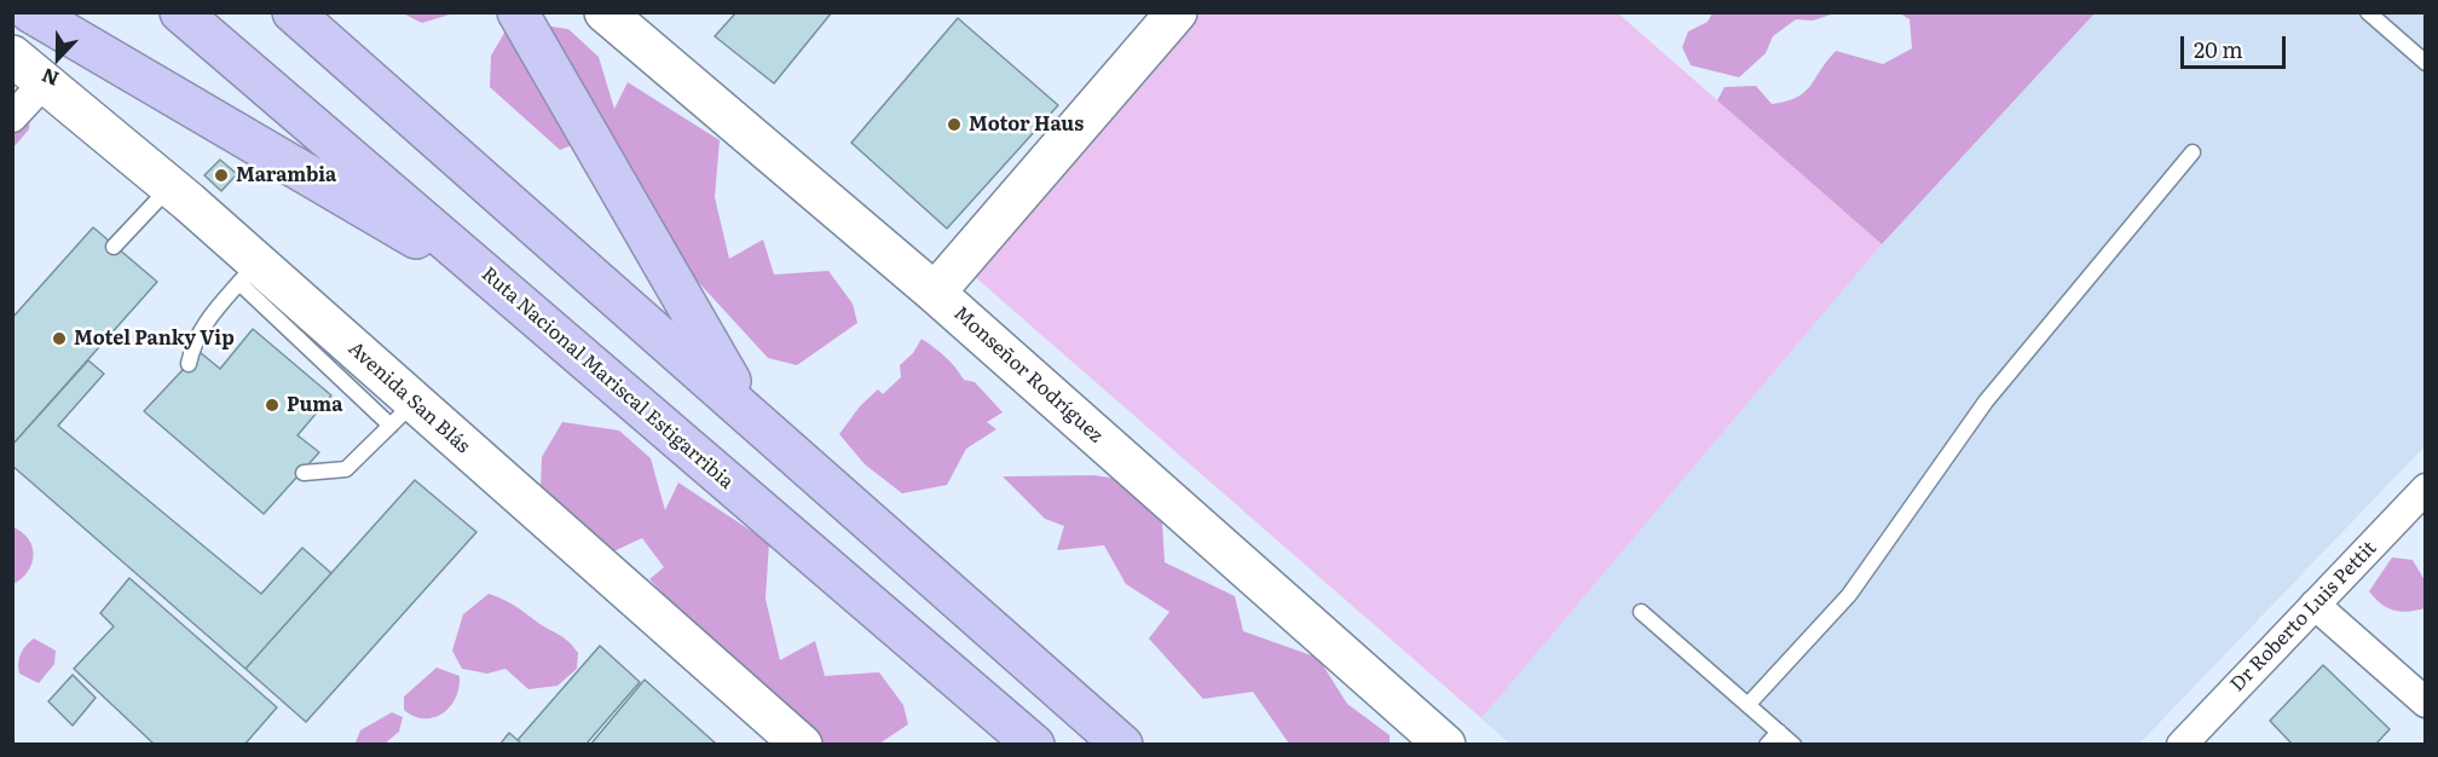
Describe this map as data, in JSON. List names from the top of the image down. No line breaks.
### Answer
{"streets":{"highway":["Ruta Nacional Mariscal Estigarribia"],"street":["Monseñor Rodríguez","Avenida San Blás","Dr Roberto Luis Pettit"]},"places":["Motor Haus","Marambia","Motel Panky Vip","Puma"],"scale_bar":"20 m","north":"bottom"}
